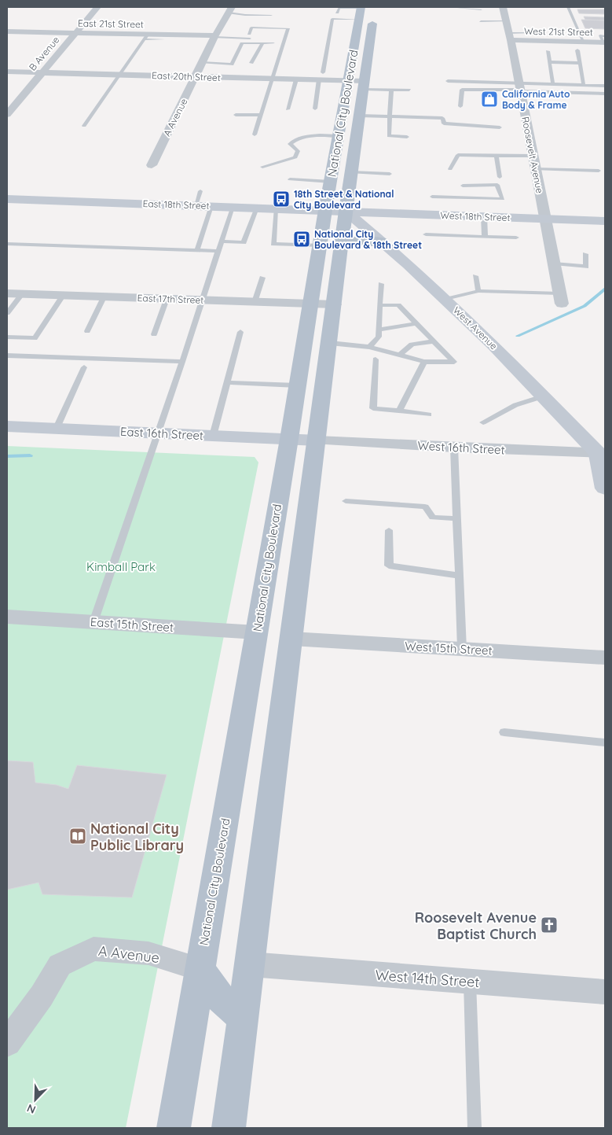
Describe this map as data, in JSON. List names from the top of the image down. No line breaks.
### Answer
{"streets":{"main road":["National City Boulevard"],"street":["East 21st Street","West 21st Street","B Avenue","East 20th Street","A Avenue","Roosevelt Avenue","East 18th Street","West 18th Street","East 17th Street","West Avenue","East 16th Street","West 16th Street","East 15th Street","West 15th Street","West 14th Street"]},"crossings":[["East 21st Street","B Avenue"],["East 21st Street","A Avenue"],["West 21st Street","Roosevelt Avenue"],["B Avenue","East 20th Street"],["East 20th Street","National City Boulevard"],["East 20th Street","A Avenue"],["National City Boulevard","A Avenue"],["National City Boulevard","East 18th Street"],["National City Boulevard","West 18th Street"],["National City Boulevard","East 17th Street"],["National City Boulevard","West Avenue"],["National City Boulevard","East 16th Street"],["National City Boulevard","West 16th Street"],["National City Boulevard","East 15th Street"],["National City Boulevard","West 15th Street"],["National City Boulevard","West 14th Street"],["Roosevelt Avenue","West 18th Street"],["East 18th Street","West 18th Street"],["East 18th Street","West Avenue"],["West 18th Street","West Avenue"],["West Avenue","West 16th Street"],["East 16th Street","West 16th Street"]],"parks":["Kimball Park"],"places":{"shop":["California Auto Body & Frame"],"bus stop":["18th Street & National City Boulevard","National City Boulevard & 18th Street"],"library":["National City Public Library"],"church":["Roosevelt Avenue Baptist Church"]},"north":"bottom left"}
